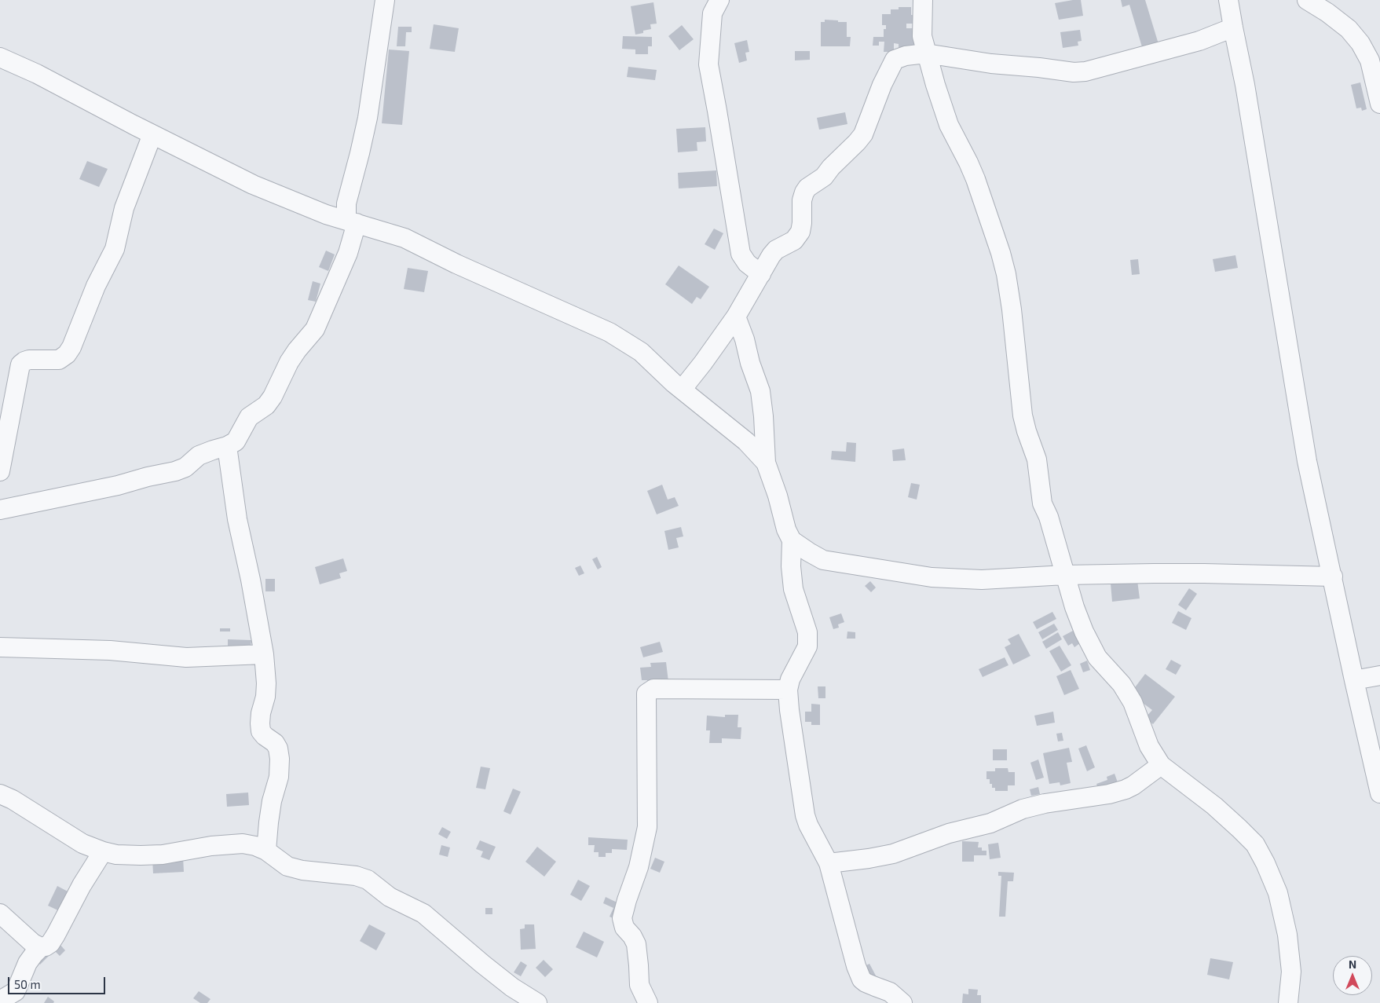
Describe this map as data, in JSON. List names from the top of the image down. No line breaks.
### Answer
{"scale_bar":"50 m","north":"top"}
